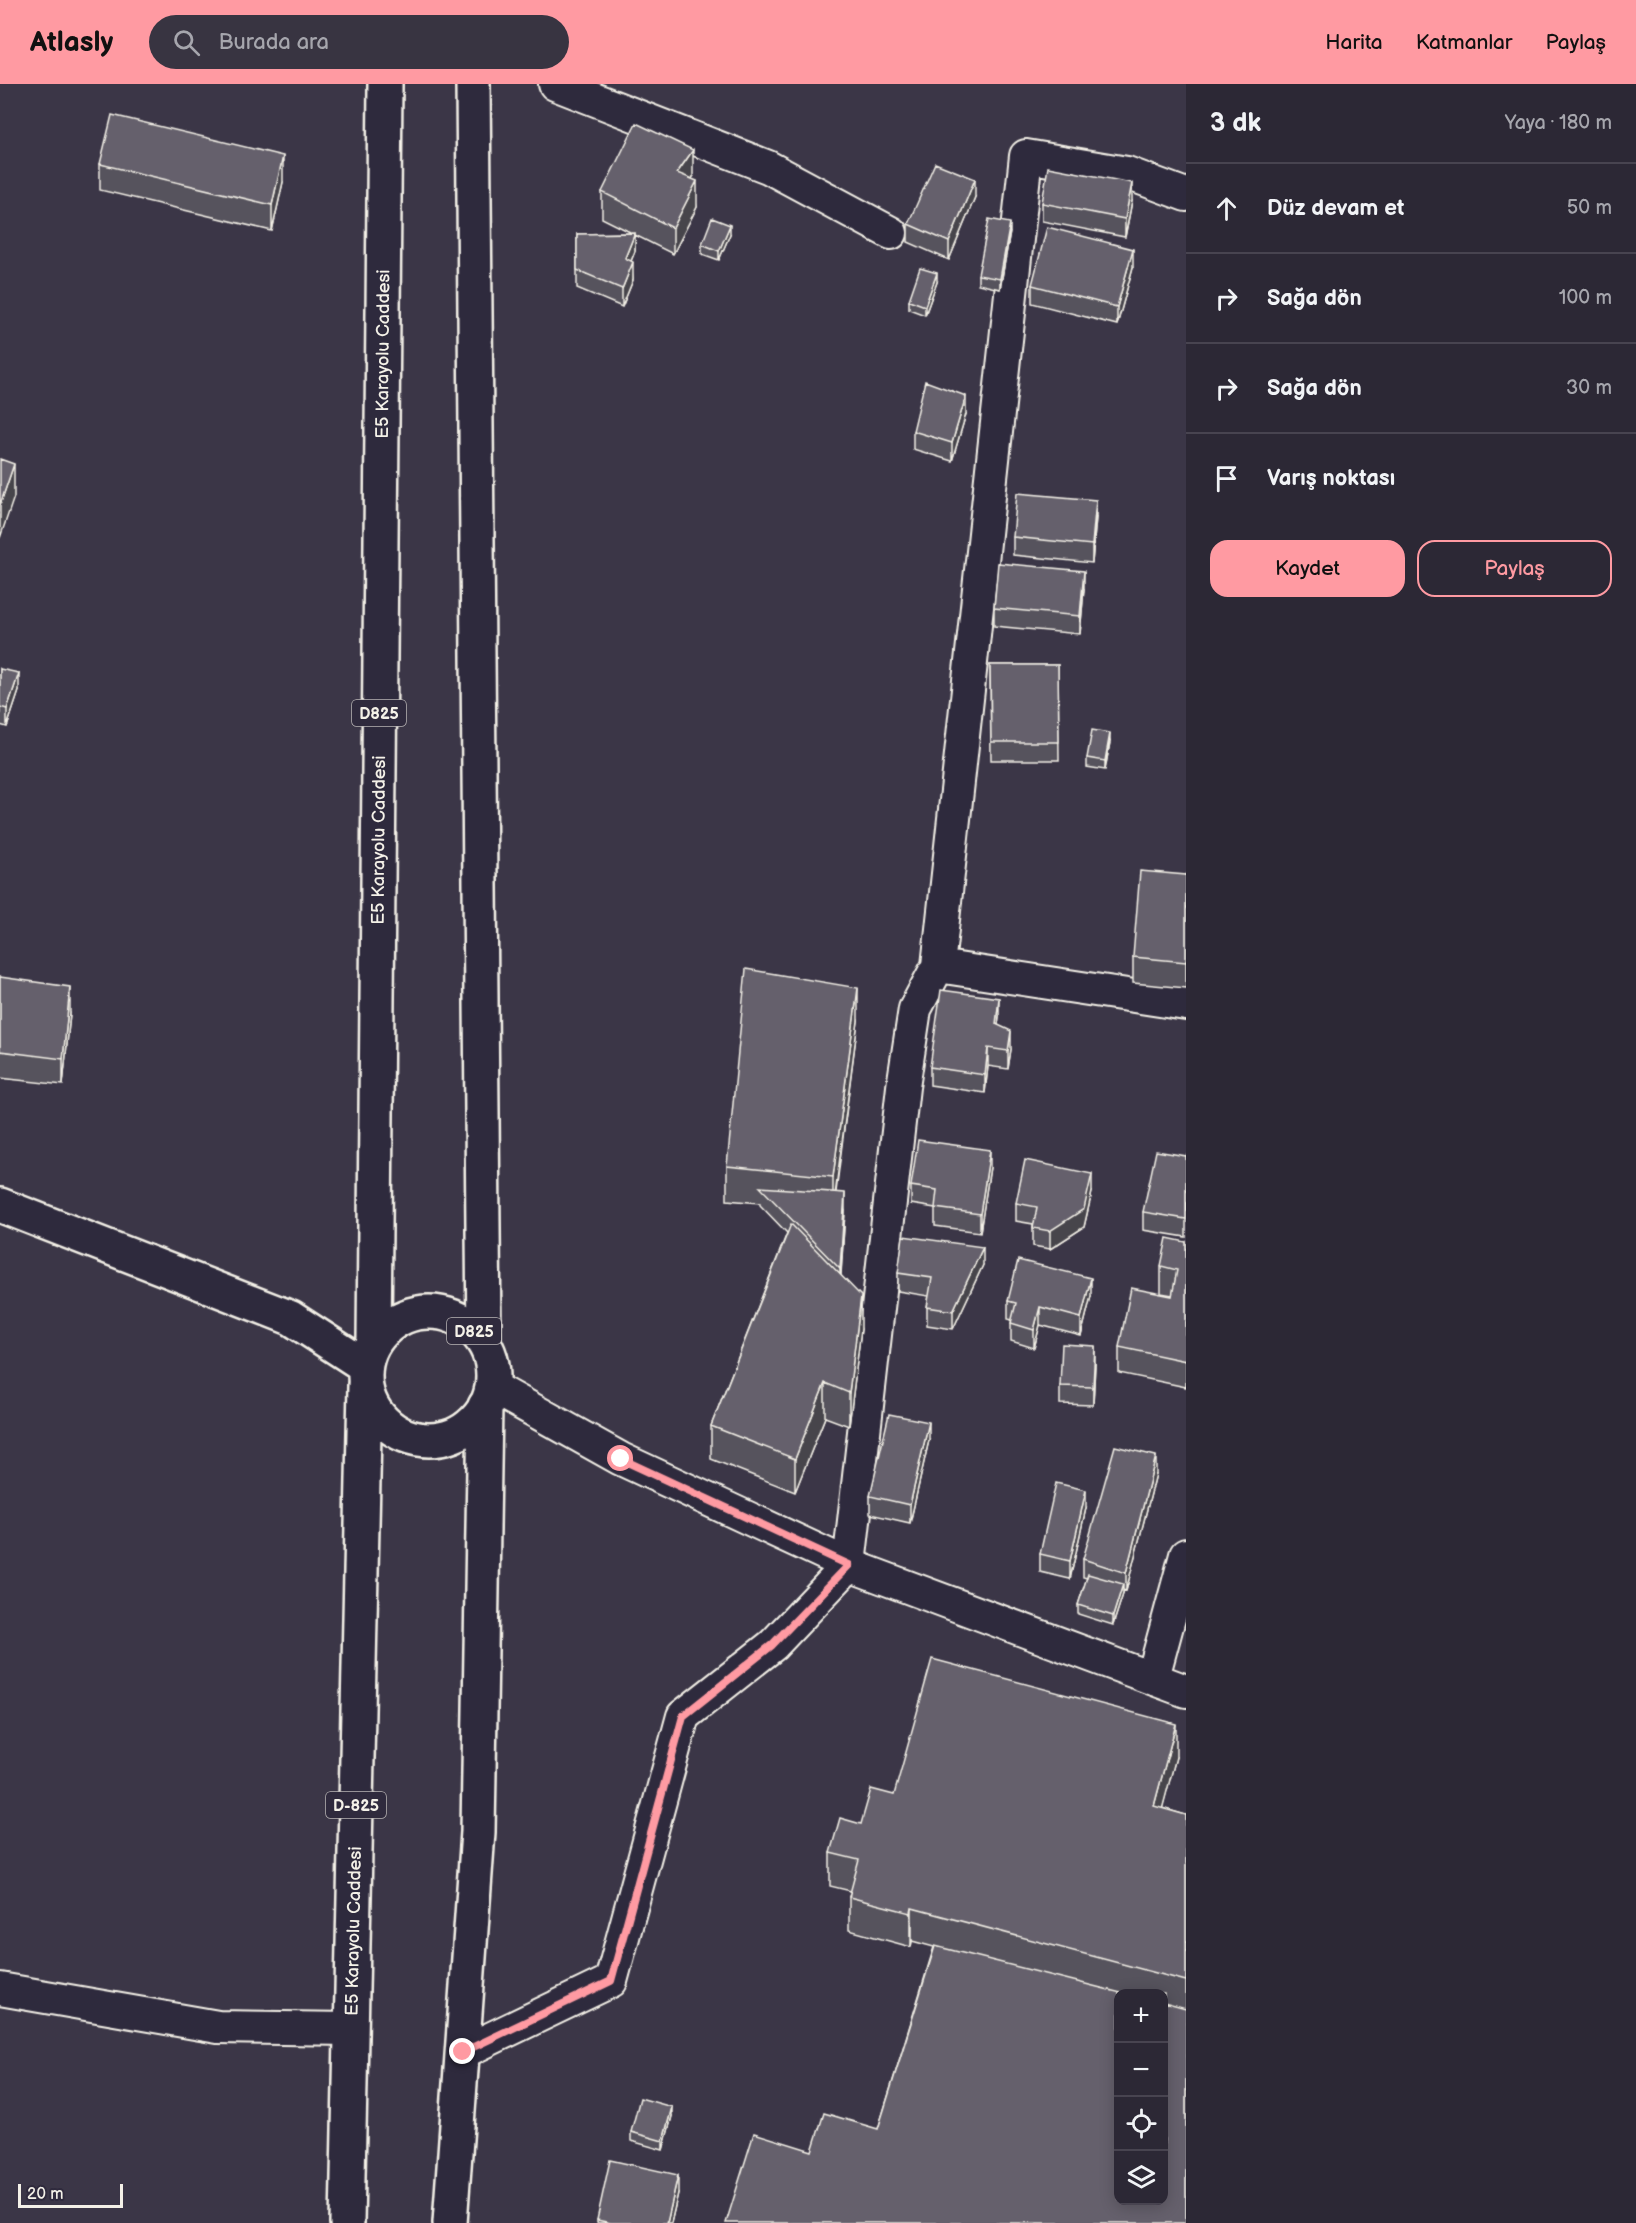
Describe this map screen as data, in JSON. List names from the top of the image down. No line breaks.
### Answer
{"streets":{"main road":["E5 Karayolu Caddesi","D825","D-825"]},"crossings":[["E5 Karayolu Caddesi","D825"]],"scale_bar":"20 m","page":{"header":"Atlasly","search":"Burada ara","nav":["Harita","Katmanlar","Paylaş"],"heading":["3 dk","Yaya · 180 m"],"list":[["Düz devam et","50 m"],["Sağa dön","100 m"],["Sağa dön","30 m"],"Varış noktası"],"buttons":["Kaydet","Paylaş"],"map_buttons":["+","−"],"scale":"20 m"}}
